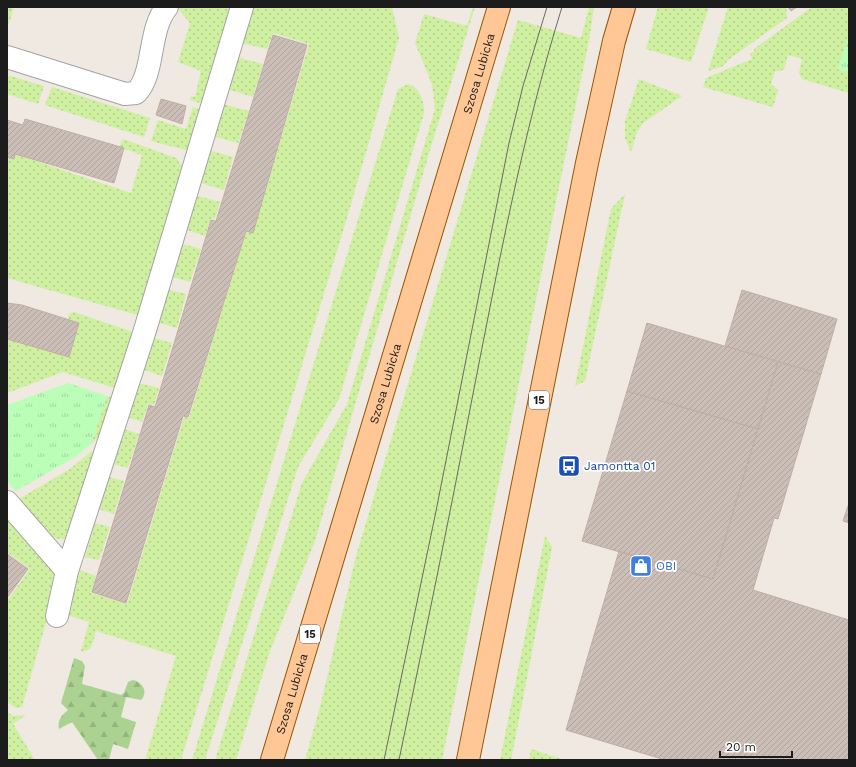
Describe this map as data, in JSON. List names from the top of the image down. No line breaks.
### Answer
{"streets":{"main road":["Szosa Lubicka","15"]},"places":{"bus stop":["Jamontta 01"],"shop":["OBI"]},"scale_bar":"20 m"}
